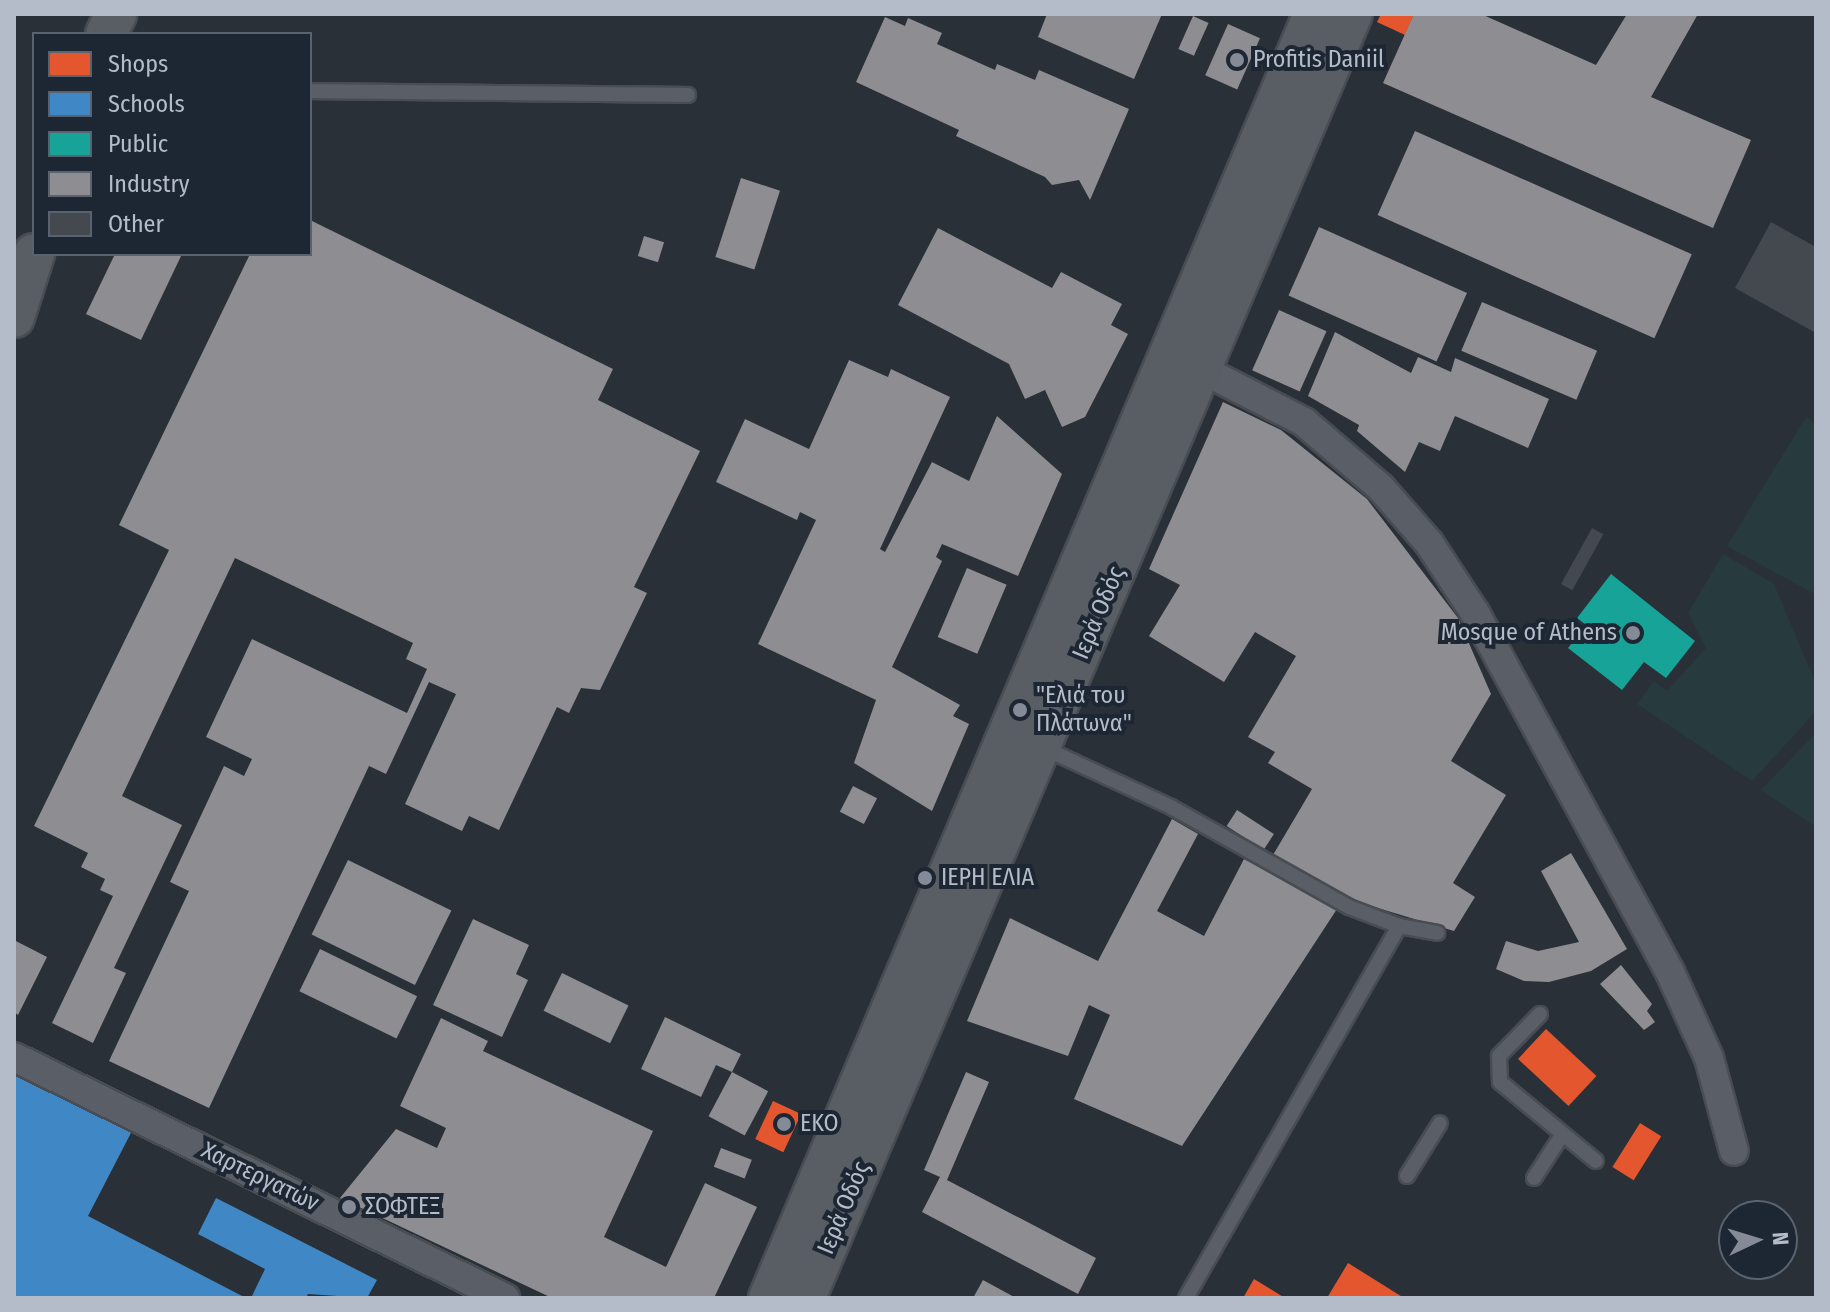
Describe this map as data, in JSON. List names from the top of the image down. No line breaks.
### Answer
{"streets":{"main road":["Ιερά Οδός"],"street":["Χαρτεργατών"]},"places":["Profitis Daniil","Mosque of Athens","\"Ελιά του Πλάτωνα\"","ΙΕΡΗ ΕΛΙΑ","EKO","ΣΟΦΤΕΞ"],"legend":["Shops","Schools","Public","Industry","Other"],"north":"right"}
